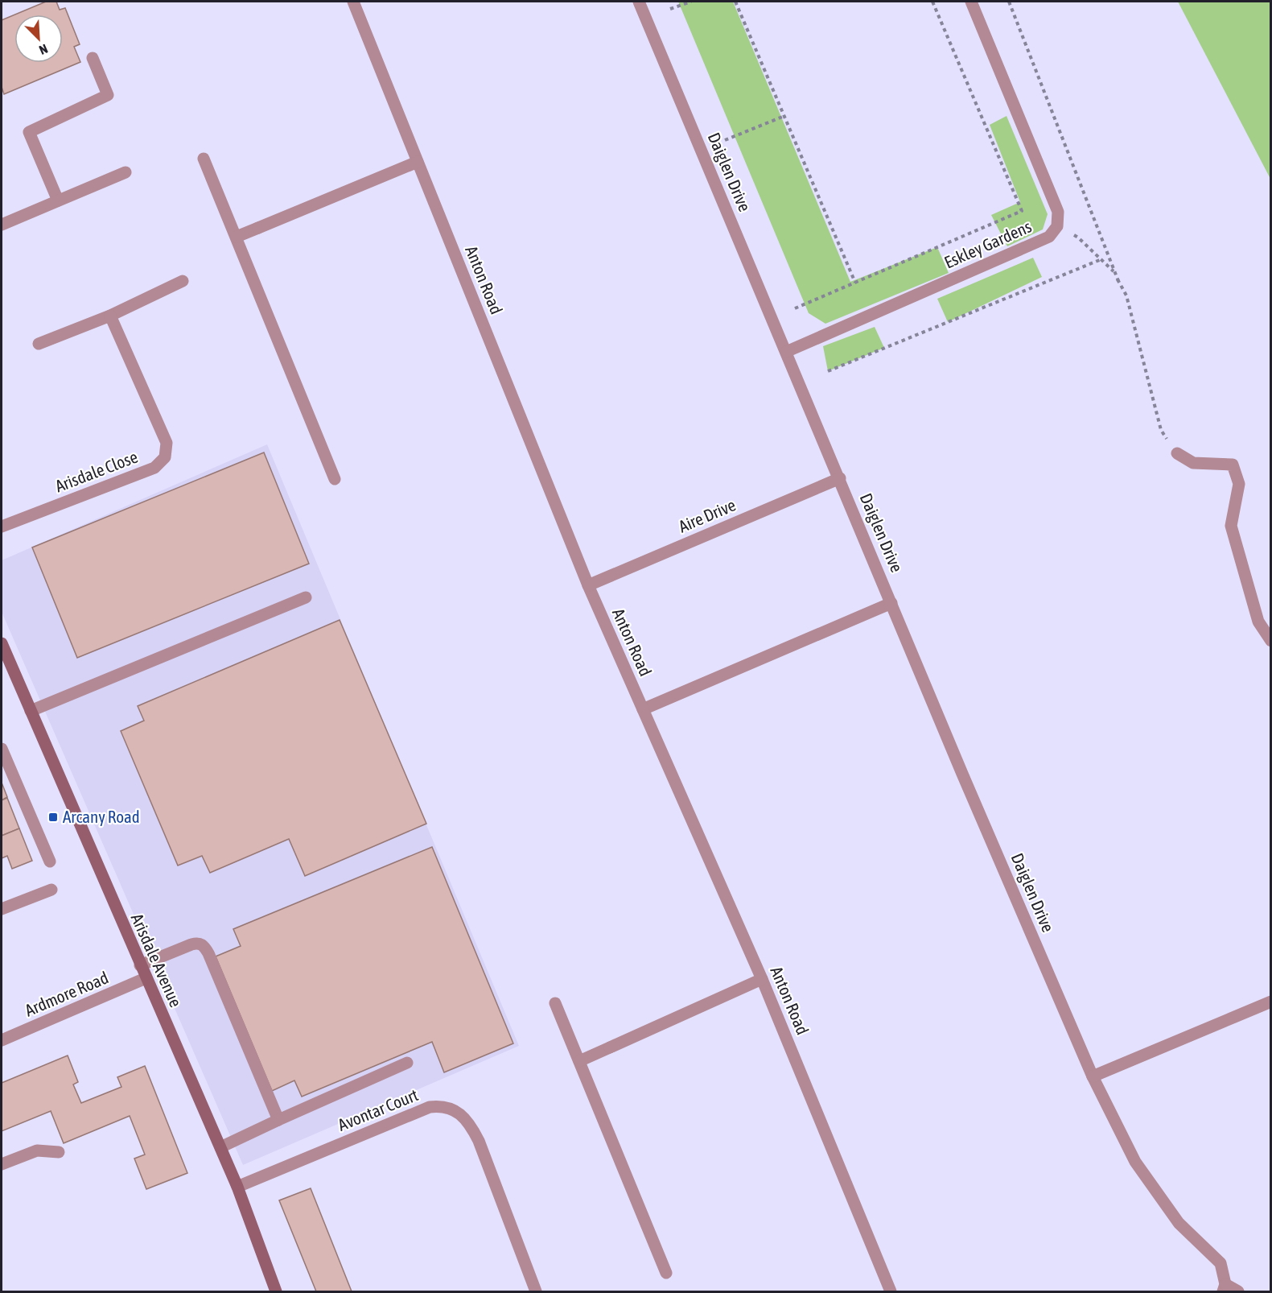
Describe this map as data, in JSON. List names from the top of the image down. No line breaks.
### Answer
{"streets":{"street":["Daiglen Drive","Eskley Gardens","Anton Road","Arisdale Close","Aire Drive","Arisdale Avenue","Ardmore Road","Avontar Court"]},"crossings":[["Daiglen Drive","Eskley Gardens"],["Daiglen Drive","Aire Drive"],["Anton Road","Aire Drive"],["Arisdale Avenue","Ardmore Road"],["Arisdale Avenue","Avontar Court"]],"places":{"transit":["Arcany Road"]},"north":"bottom right"}
